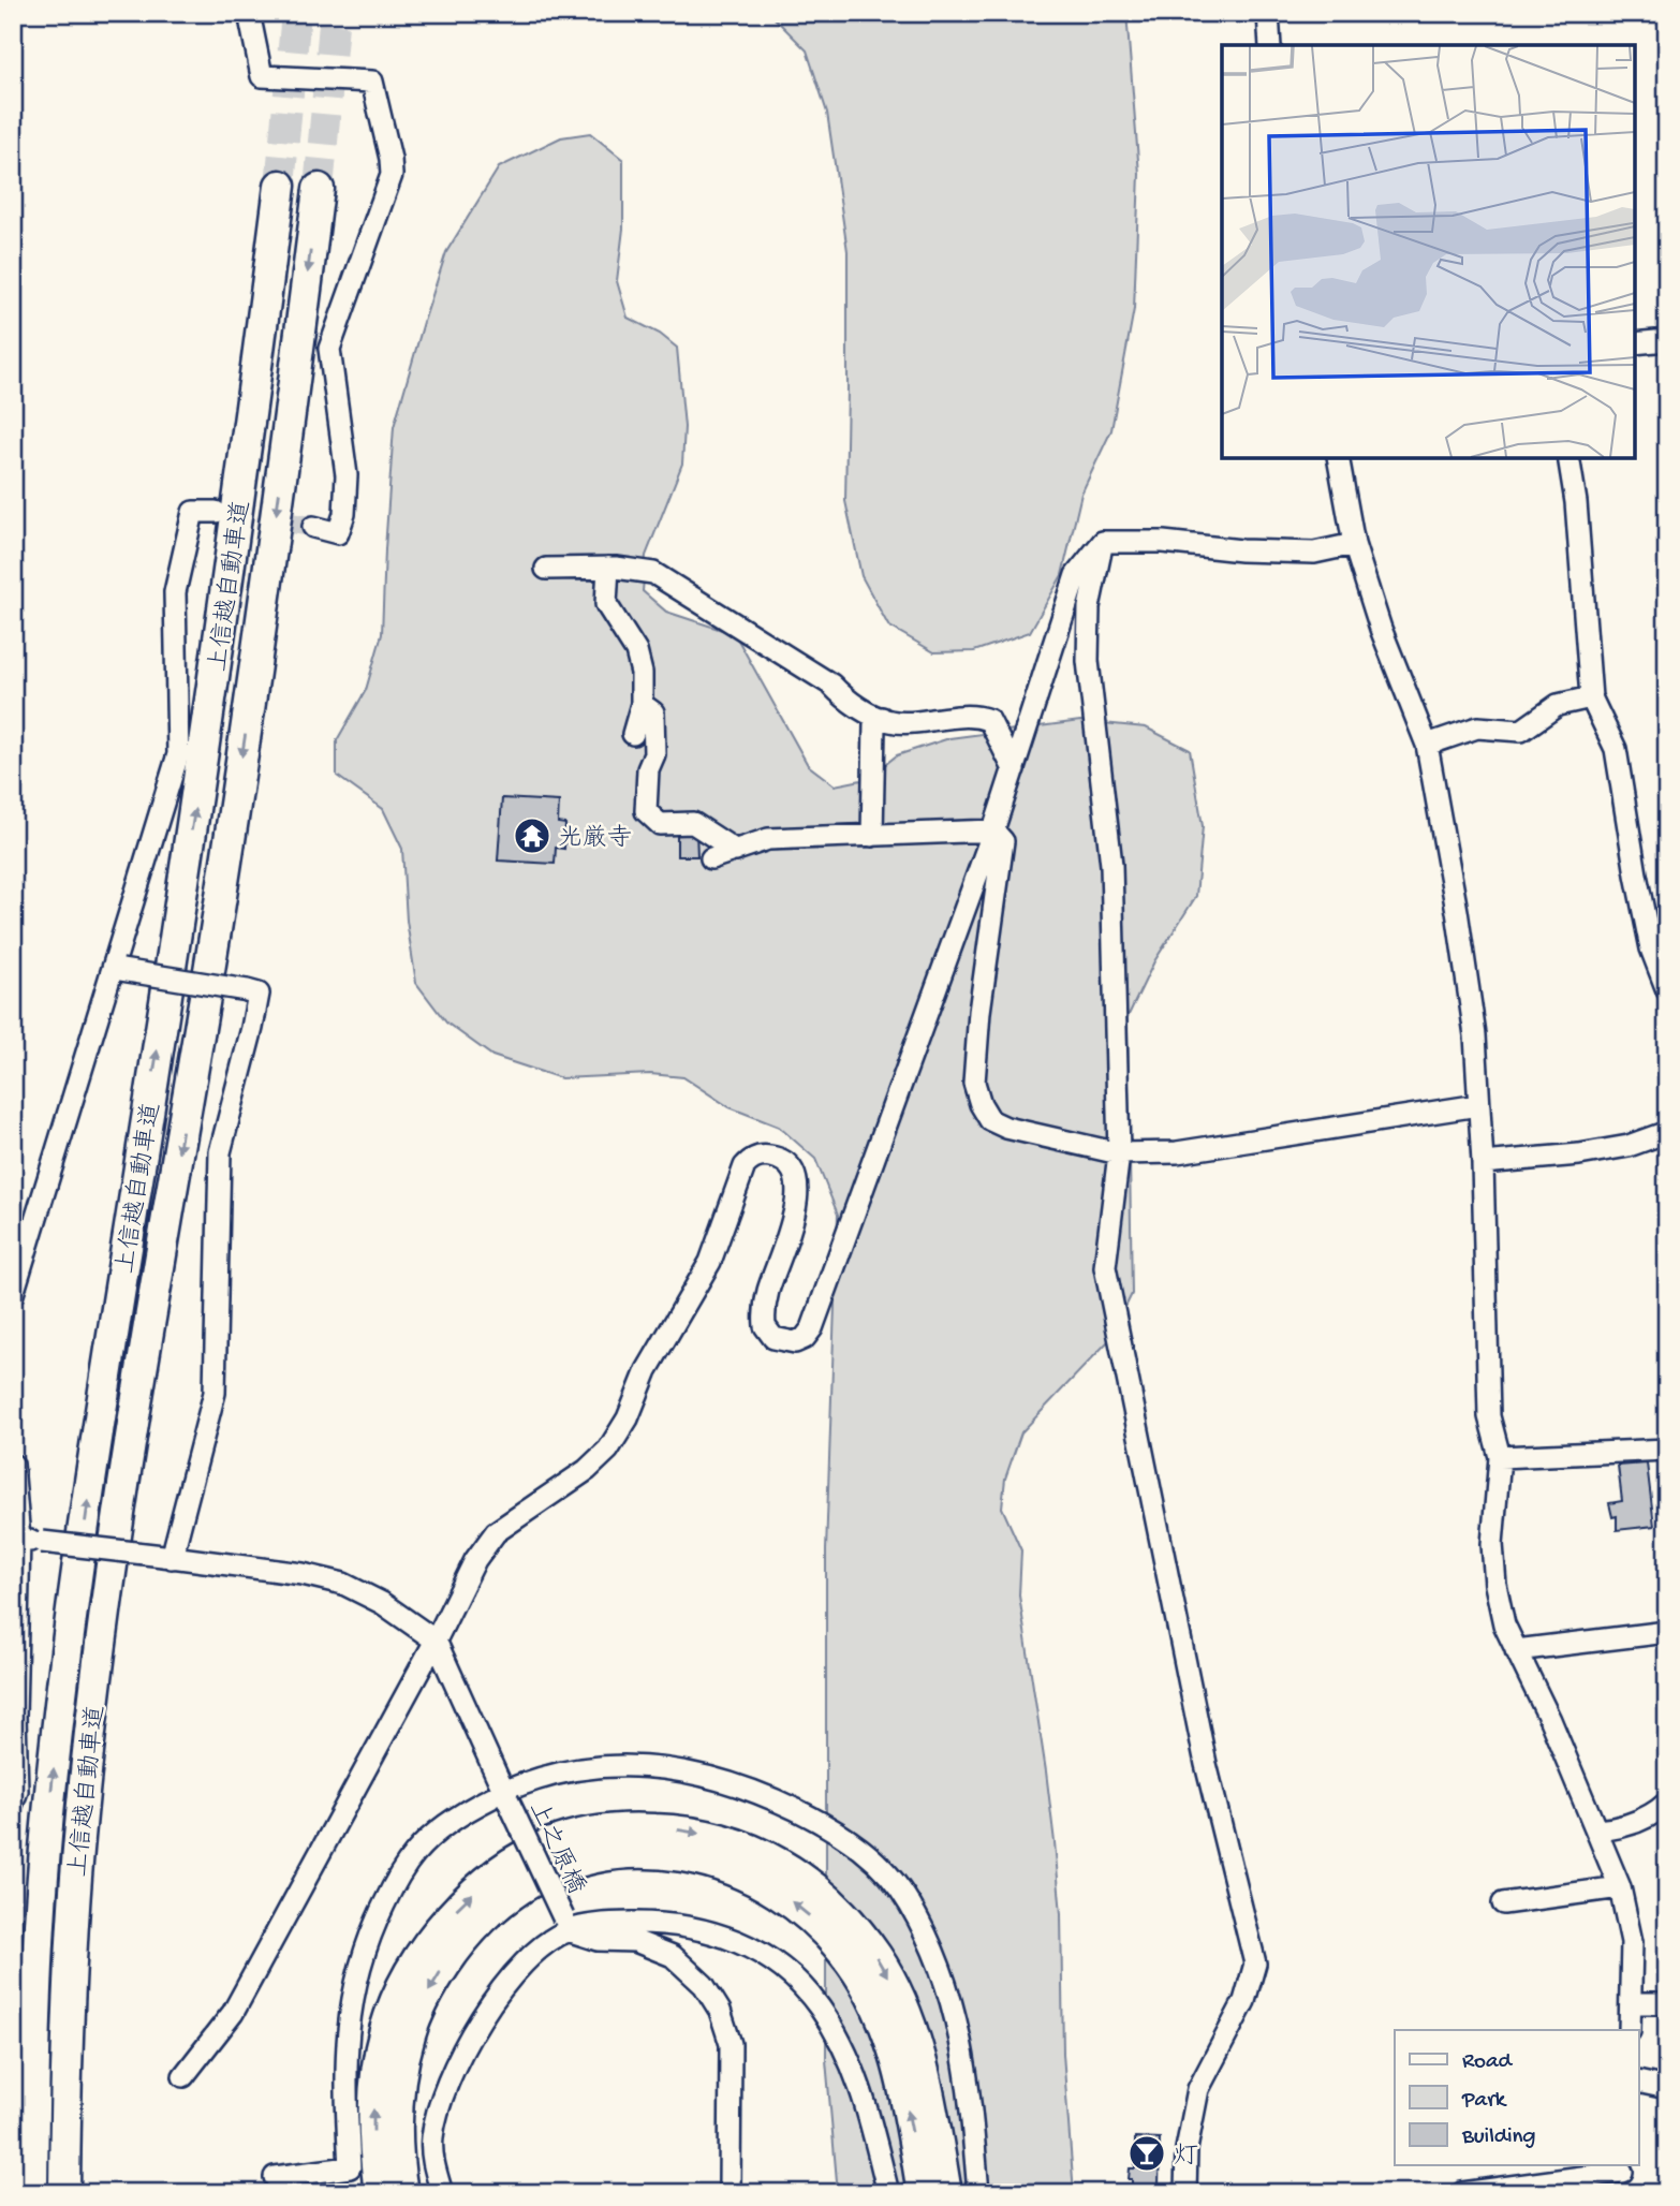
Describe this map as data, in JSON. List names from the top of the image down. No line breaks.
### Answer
{"streets":{"highway":["上信越自動車道"],"street":["上之原橋"]},"places":{"temple":["光厳寺"],"bar":["灯"]},"legend":["Road","Park","Building"]}
